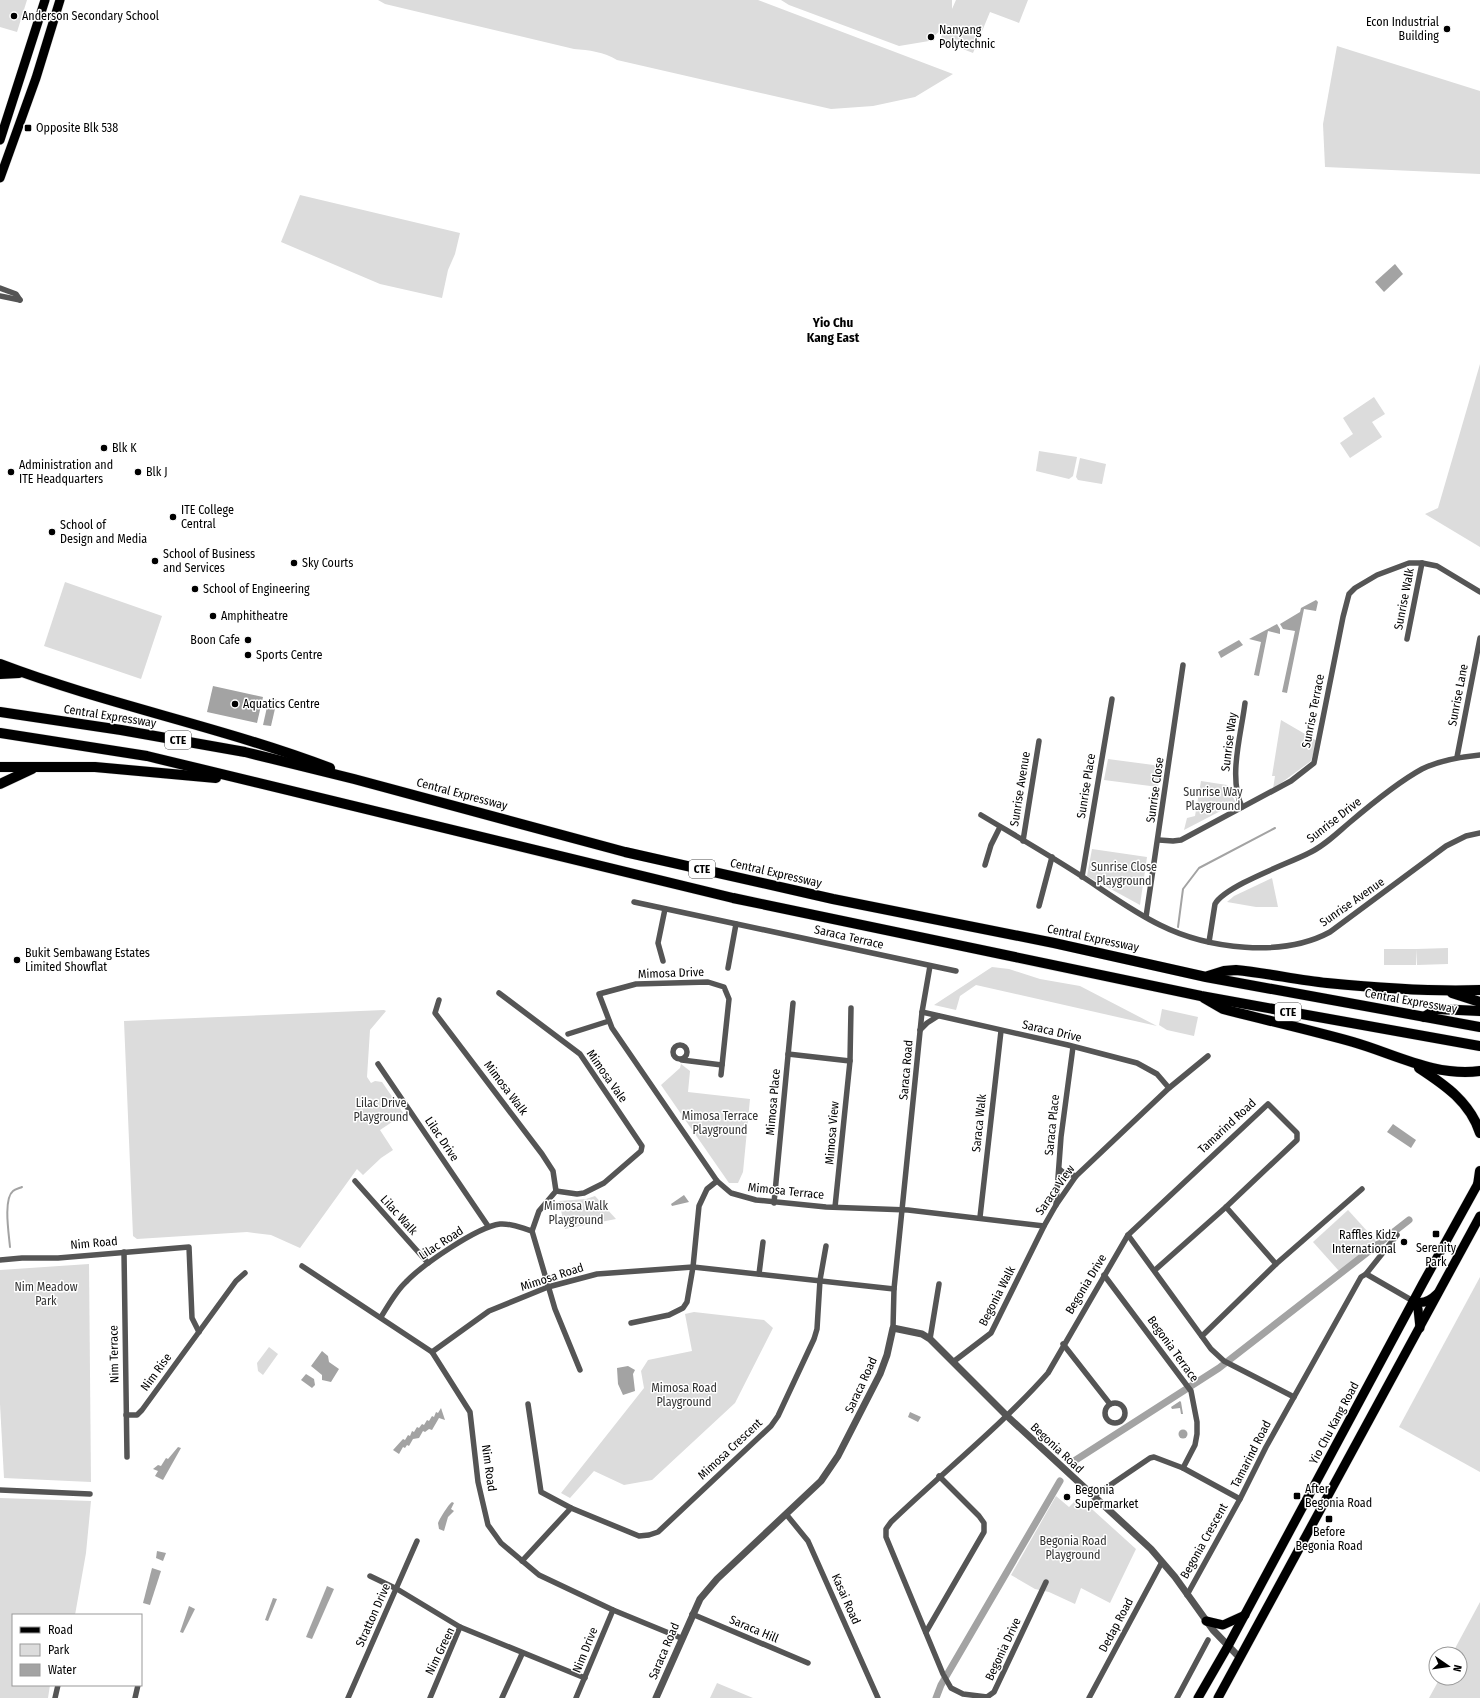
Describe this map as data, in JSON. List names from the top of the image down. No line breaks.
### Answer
{"streets":{"highway":["Central Expressway","CTE"],"main road":["Yio Chu Kang Road"],"street":["Sunrise Walk","Sunrise Lane","Sunrise Terrace","Sunrise Way","Sunrise Place","Sunrise Avenue","Sunrise Close","Sunrise Drive","Saraca Terrace","Mimosa Drive","Saraca Drive","Saraca Road","Mimosa Vale","Mimosa Walk","Mimosa Place","Saraca Walk","Saraca Place","Tamarind Road","Mimosa View","Lilac Drive","Saraca View","Mimosa Terrace","Lilac Walk","Nim Road","Lilac Road","Mimosa Road","Begonia Drive","Begonia Walk","Begonia Terrace","Nim Terrace","Nim Rise","Begonia Road","Mimosa Crescent","Begonia Crescent","Kasai Road","Stratton Drive","Dedap Road","Saraca Hill","Nim Drive","Nim Green"]},"crossings":[["Sunrise Walk","Sunrise Terrace"],["Sunrise Lane","Sunrise Drive"],["Sunrise Terrace","Sunrise Way"],["Sunrise Terrace","Sunrise Close"],["Sunrise Place","Sunrise Avenue"],["Sunrise Avenue","Sunrise Close"],["Sunrise Avenue","Sunrise Drive"],["Saraca Terrace","Saraca Road"],["Mimosa Drive","Mimosa Terrace"],["Saraca Drive","Saraca Road"],["Saraca Drive","Saraca Walk"],["Saraca Drive","Saraca Place"],["Saraca Drive","Saraca View"],["Saraca Road","Saraca View"],["Saraca Road","Mimosa Terrace"],["Saraca Road","Nim Road"],["Saraca Road","Mimosa Road"],["Saraca Road","Begonia Road"],["Saraca Road","Kasai Road"],["Saraca Road","Saraca Hill"],["Mimosa Vale","Mimosa Walk"],["Mimosa Place","Mimosa Terrace"],["Saraca Walk","Saraca View"],["Saraca Place","Saraca View"],["Tamarind Road","Begonia Drive"],["Tamarind Road","Begonia Crescent"],["Mimosa View","Mimosa Terrace"],["Lilac Drive","Lilac Road"],["Saraca View","Mimosa Terrace"],["Saraca View","Begonia Walk"],["Lilac Walk","Lilac Road"],["Nim Road","Lilac Road"],["Nim Road","Mimosa Road"],["Nim Road","Nim Terrace"],["Nim Road","Nim Rise"],["Nim Road","Nim Drive"],["Mimosa Road","Mimosa Crescent"],["Begonia Drive","Begonia Terrace"],["Begonia Drive","Begonia Road"],["Begonia Walk","Begonia Road"],["Begonia Terrace","Begonia Crescent"],["Nim Terrace","Nim Rise"],["Yio Chu Kang Road","Begonia Road"],["Begonia Road","Begonia Crescent"],["Begonia Road","Dedap Road"],["Nim Drive","Nim Green"]],"districts":["Yio Chu Kang East"],"parks":["Sunrise Way Playground","Sunrise Close Playground","Lilac Drive Playground","Mimosa Terrace Playground","Mimosa Walk Playground","Nim Meadow Park","Mimosa Road Playground","Begonia Road Playground"],"places":{"other":["Anderson Secondary School","Econ Industrial Building","Nanyang Polytechnic","Blk K","Administration and ITE Headquarters","Blk J","ITE College Central","School of Design and Media","School of Business and Services","Sky Courts","School of Engineering","Amphitheatre","Boon Cafe","Sports Centre","Aquatics Centre","Bukit Sembawang Estates Limited Showflat","Raffles Kidz International","Begonia Supermarket"],"transit":["Opposite Blk 538","Serenity Park","After Begonia Road","Before Begonia Road"]},"legend":["Road","Park","Water"],"north":"right"}
